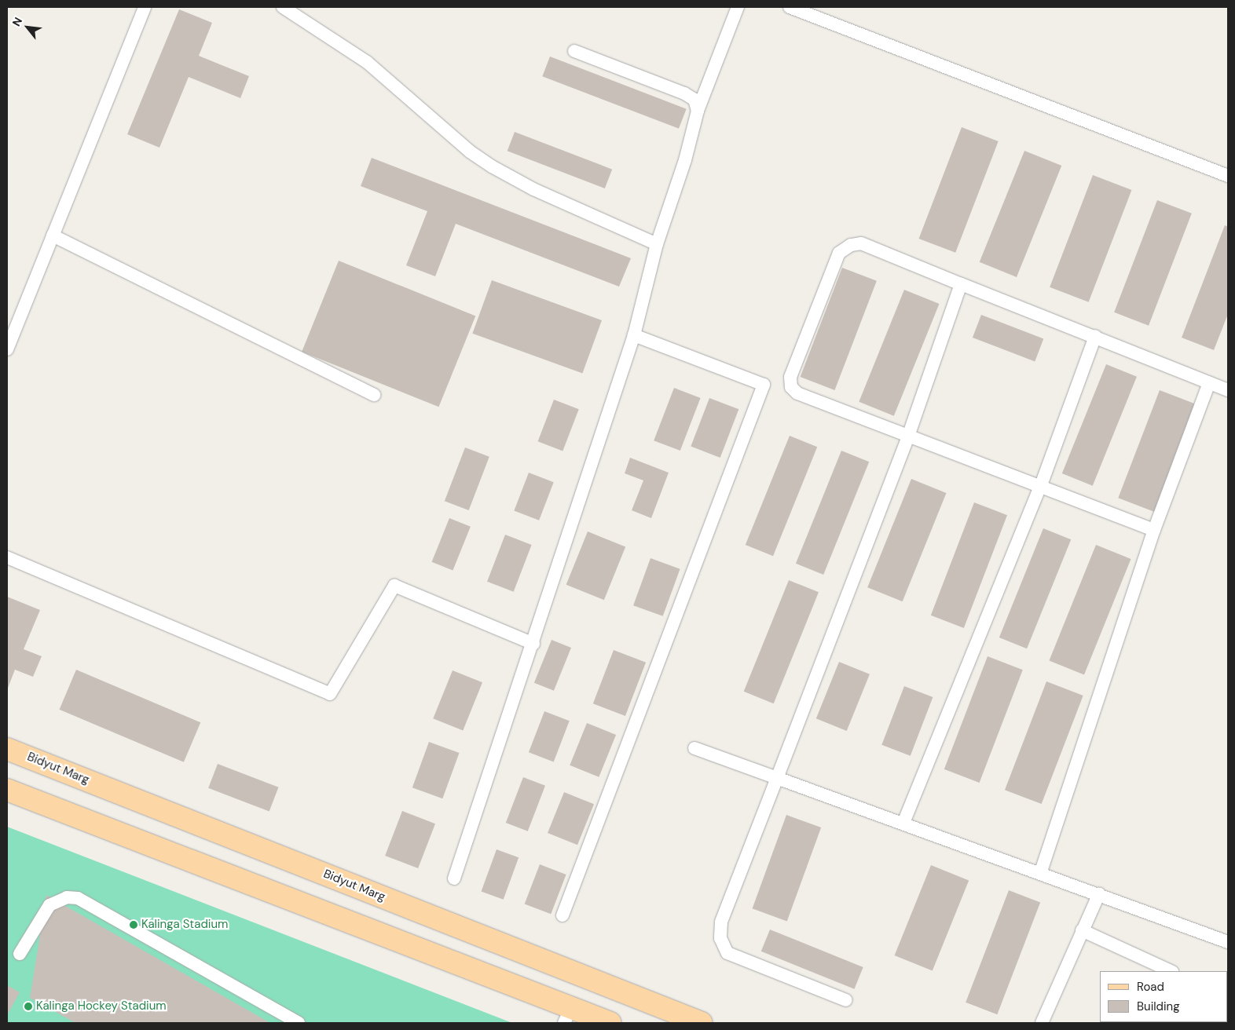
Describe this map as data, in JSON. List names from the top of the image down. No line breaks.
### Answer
{"streets":{"main road":["Bidyut Marg"]},"places":["Kalinga Stadium","Kalinga Hockey Stadium"],"legend":["Road","Building"],"north":"top left"}
